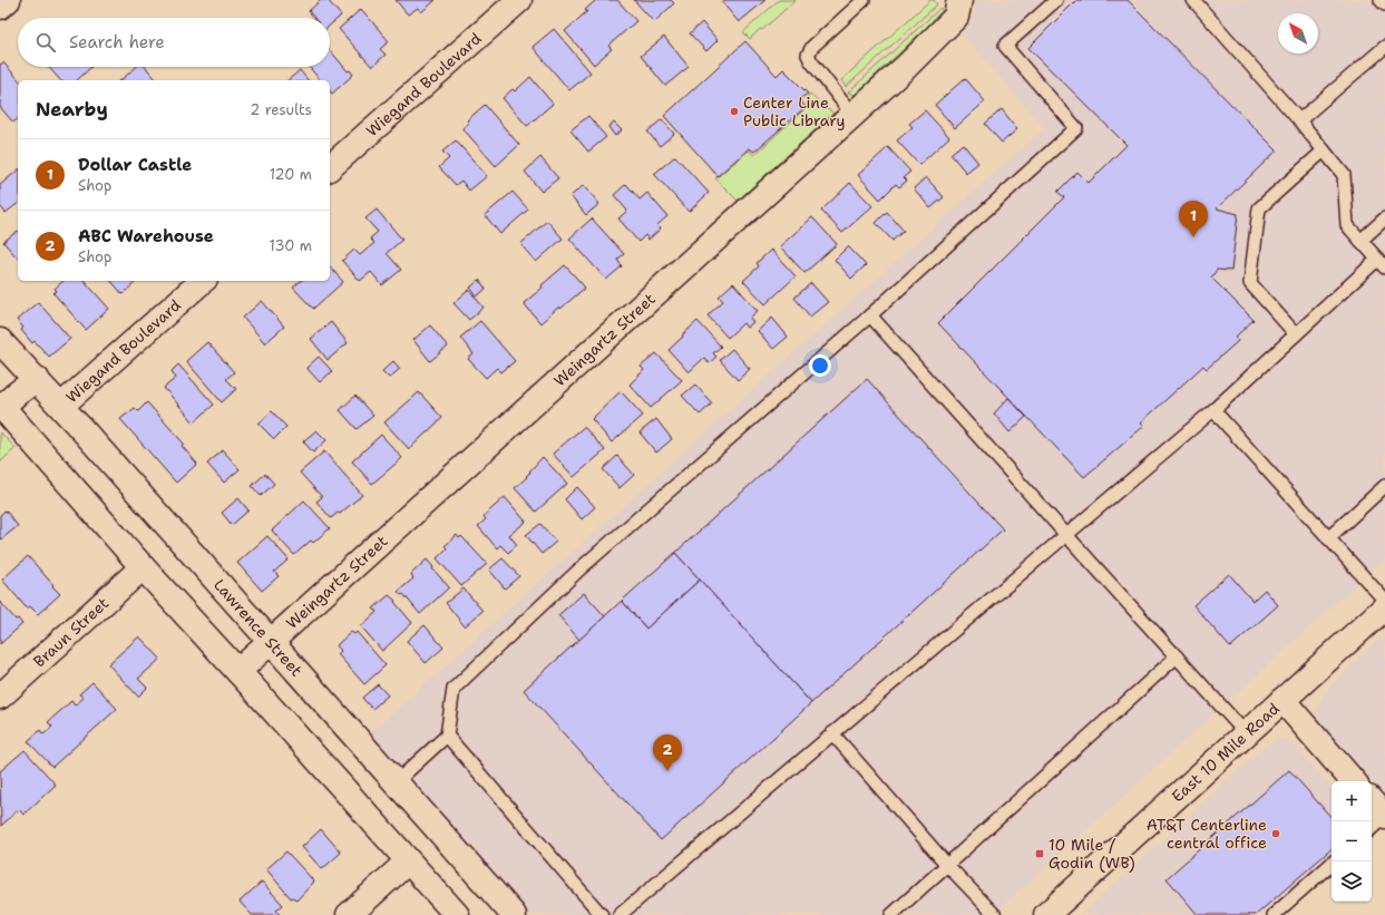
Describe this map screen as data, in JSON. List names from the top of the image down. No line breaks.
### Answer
{"streets":{"street":["Wiegand Boulevard","Weingartz Street","Lawrence Street","Braun Street","East 10 Mile Road"]},"crossings":[["Wiegand Boulevard","Lawrence Street"],["Weingartz Street","Lawrence Street"]],"places":{"other":["Center Line Public Library","AT&T Centerline central office"],"transit":["10 Mile / Godin (WB)"]},"north":"top left","page":{"search":"Search here","heading":["Nearby","2 results"],"list":[{"mark":"1","name":"Dollar Castle","note":"Shop","value":"120 m"},{"mark":"2","name":"ABC Warehouse","note":"Shop","value":"130 m"}],"pins":["1","2"],"map_buttons":["+","−"]}}
